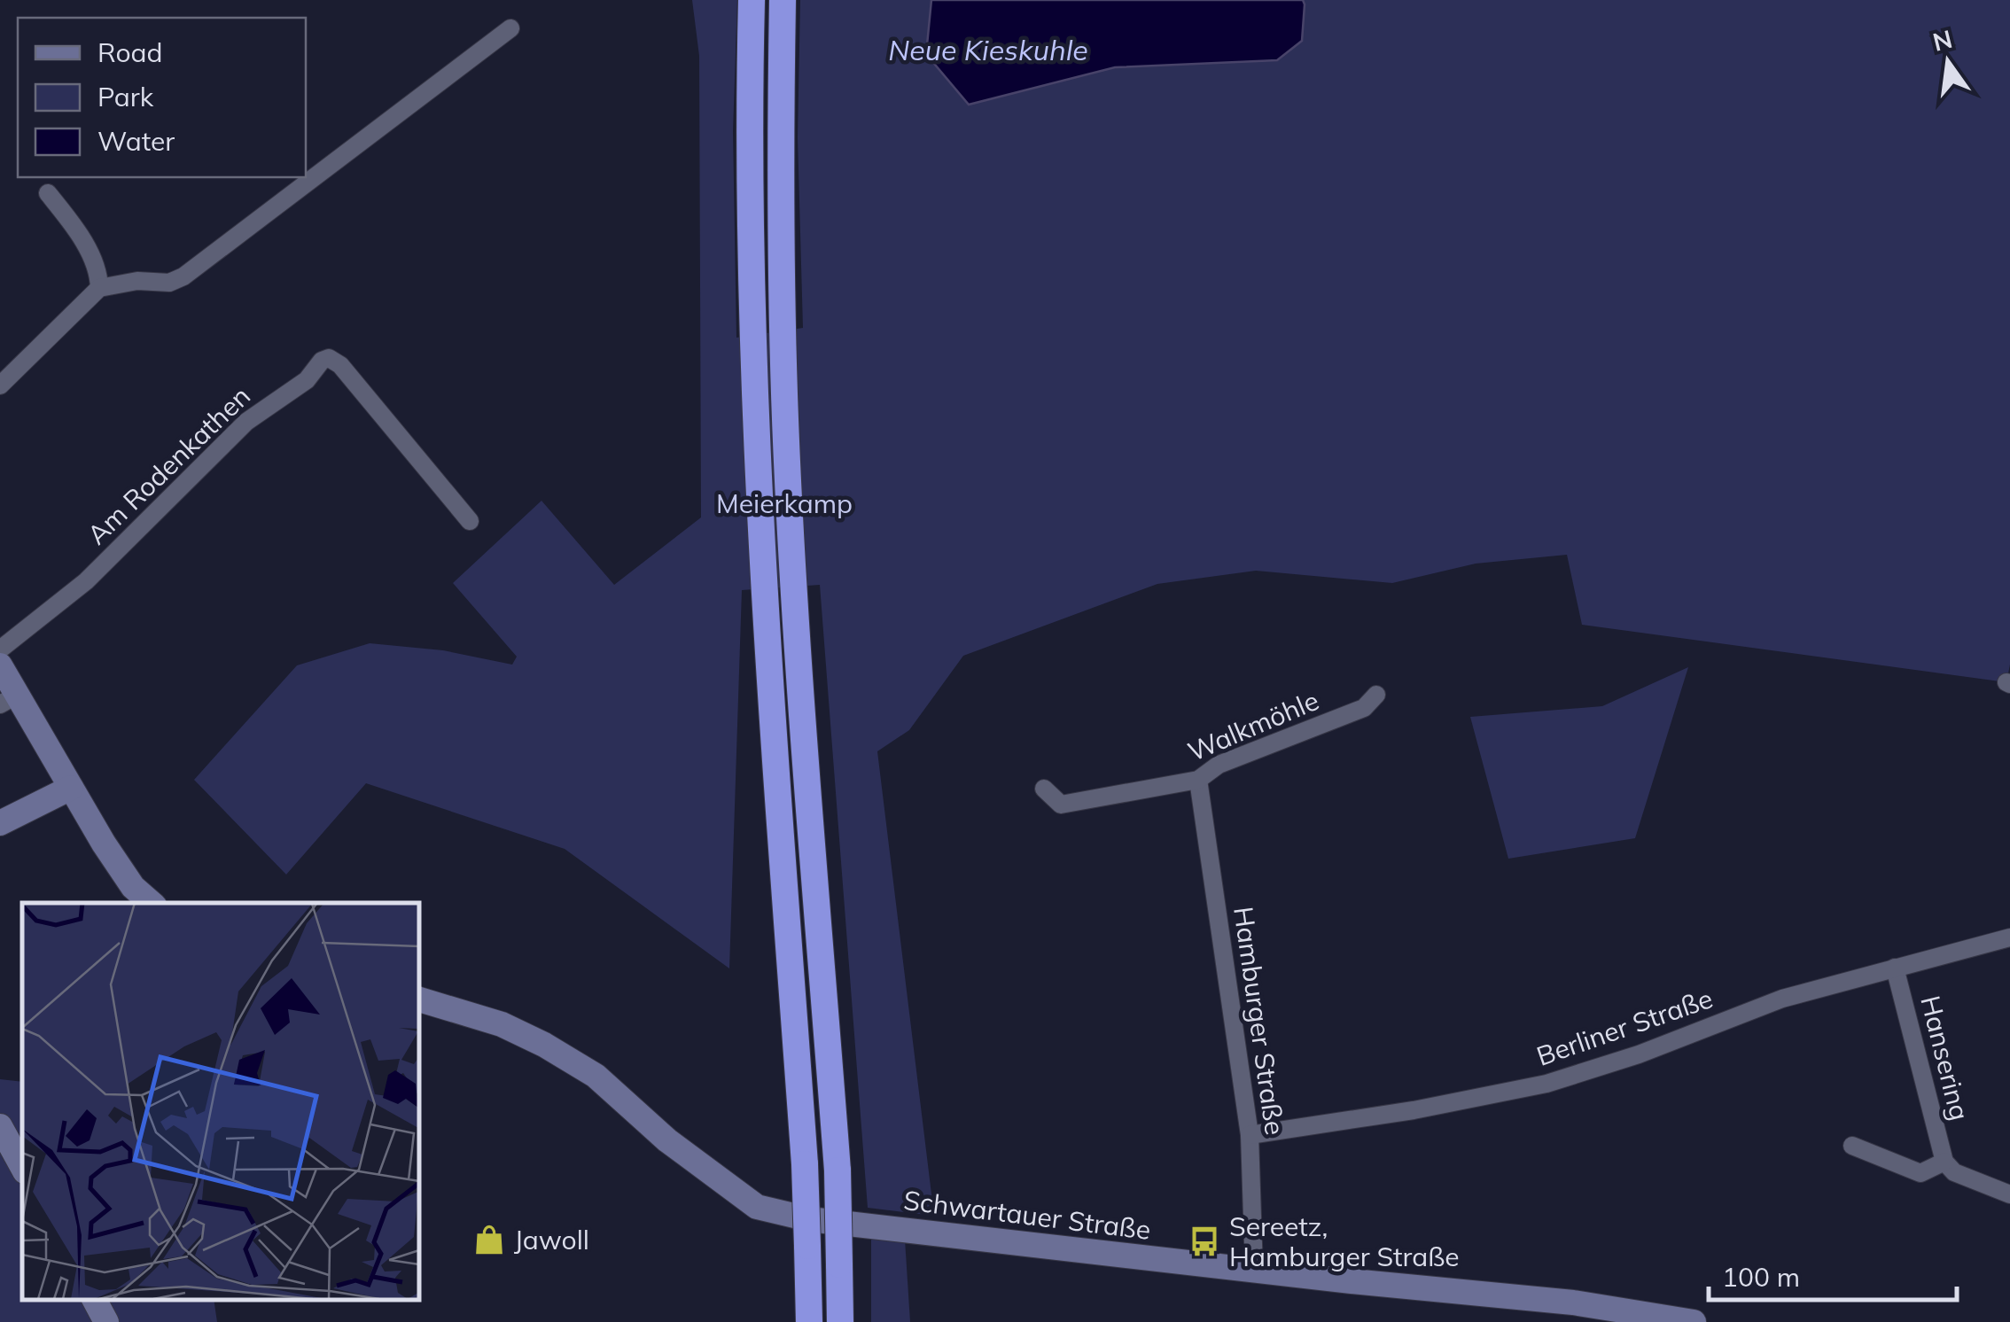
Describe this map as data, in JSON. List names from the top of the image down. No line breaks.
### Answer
{"streets":{"street":["Am Rodenkathen","Walkmöhle","Hamburger Straße","Berliner Straße","Hansering","Schwartauer Straße"]},"crossings":[["Walkmöhle","Hamburger Straße"],["Hamburger Straße","Berliner Straße"],["Hamburger Straße","Schwartauer Straße"],["Berliner Straße","Hansering"]],"water":["Neue Kieskuhle"],"parks":["Meierkamp"],"places":{"shop":["Jawoll"],"bus stop":["Sereetz, Hamburger Straße"]},"legend":["Road","Park","Water"],"scale_bar":"100 m","north":"top"}
